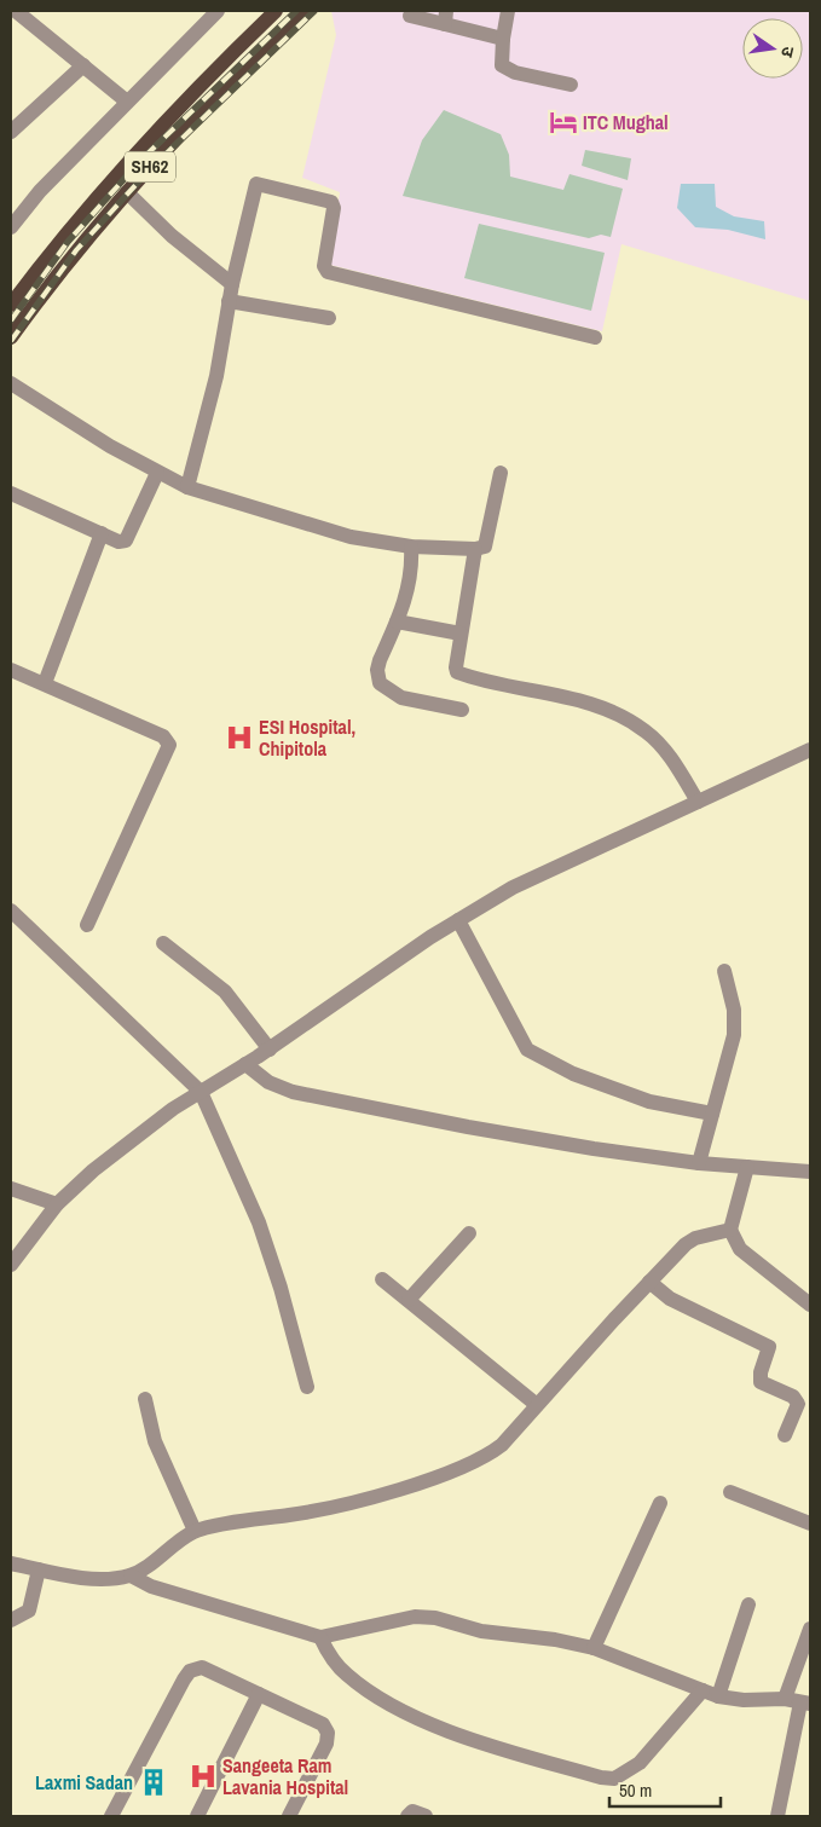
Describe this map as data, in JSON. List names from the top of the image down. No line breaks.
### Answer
{"streets":{"main road":["SH62"]},"places":{"hotel":["ITC Mughal"],"hospital":["ESI Hospital, Chipitola","Sangeeta Ram Lavania Hospital"],"building":["Laxmi Sadan"]},"scale_bar":"50 m","north":"right"}
